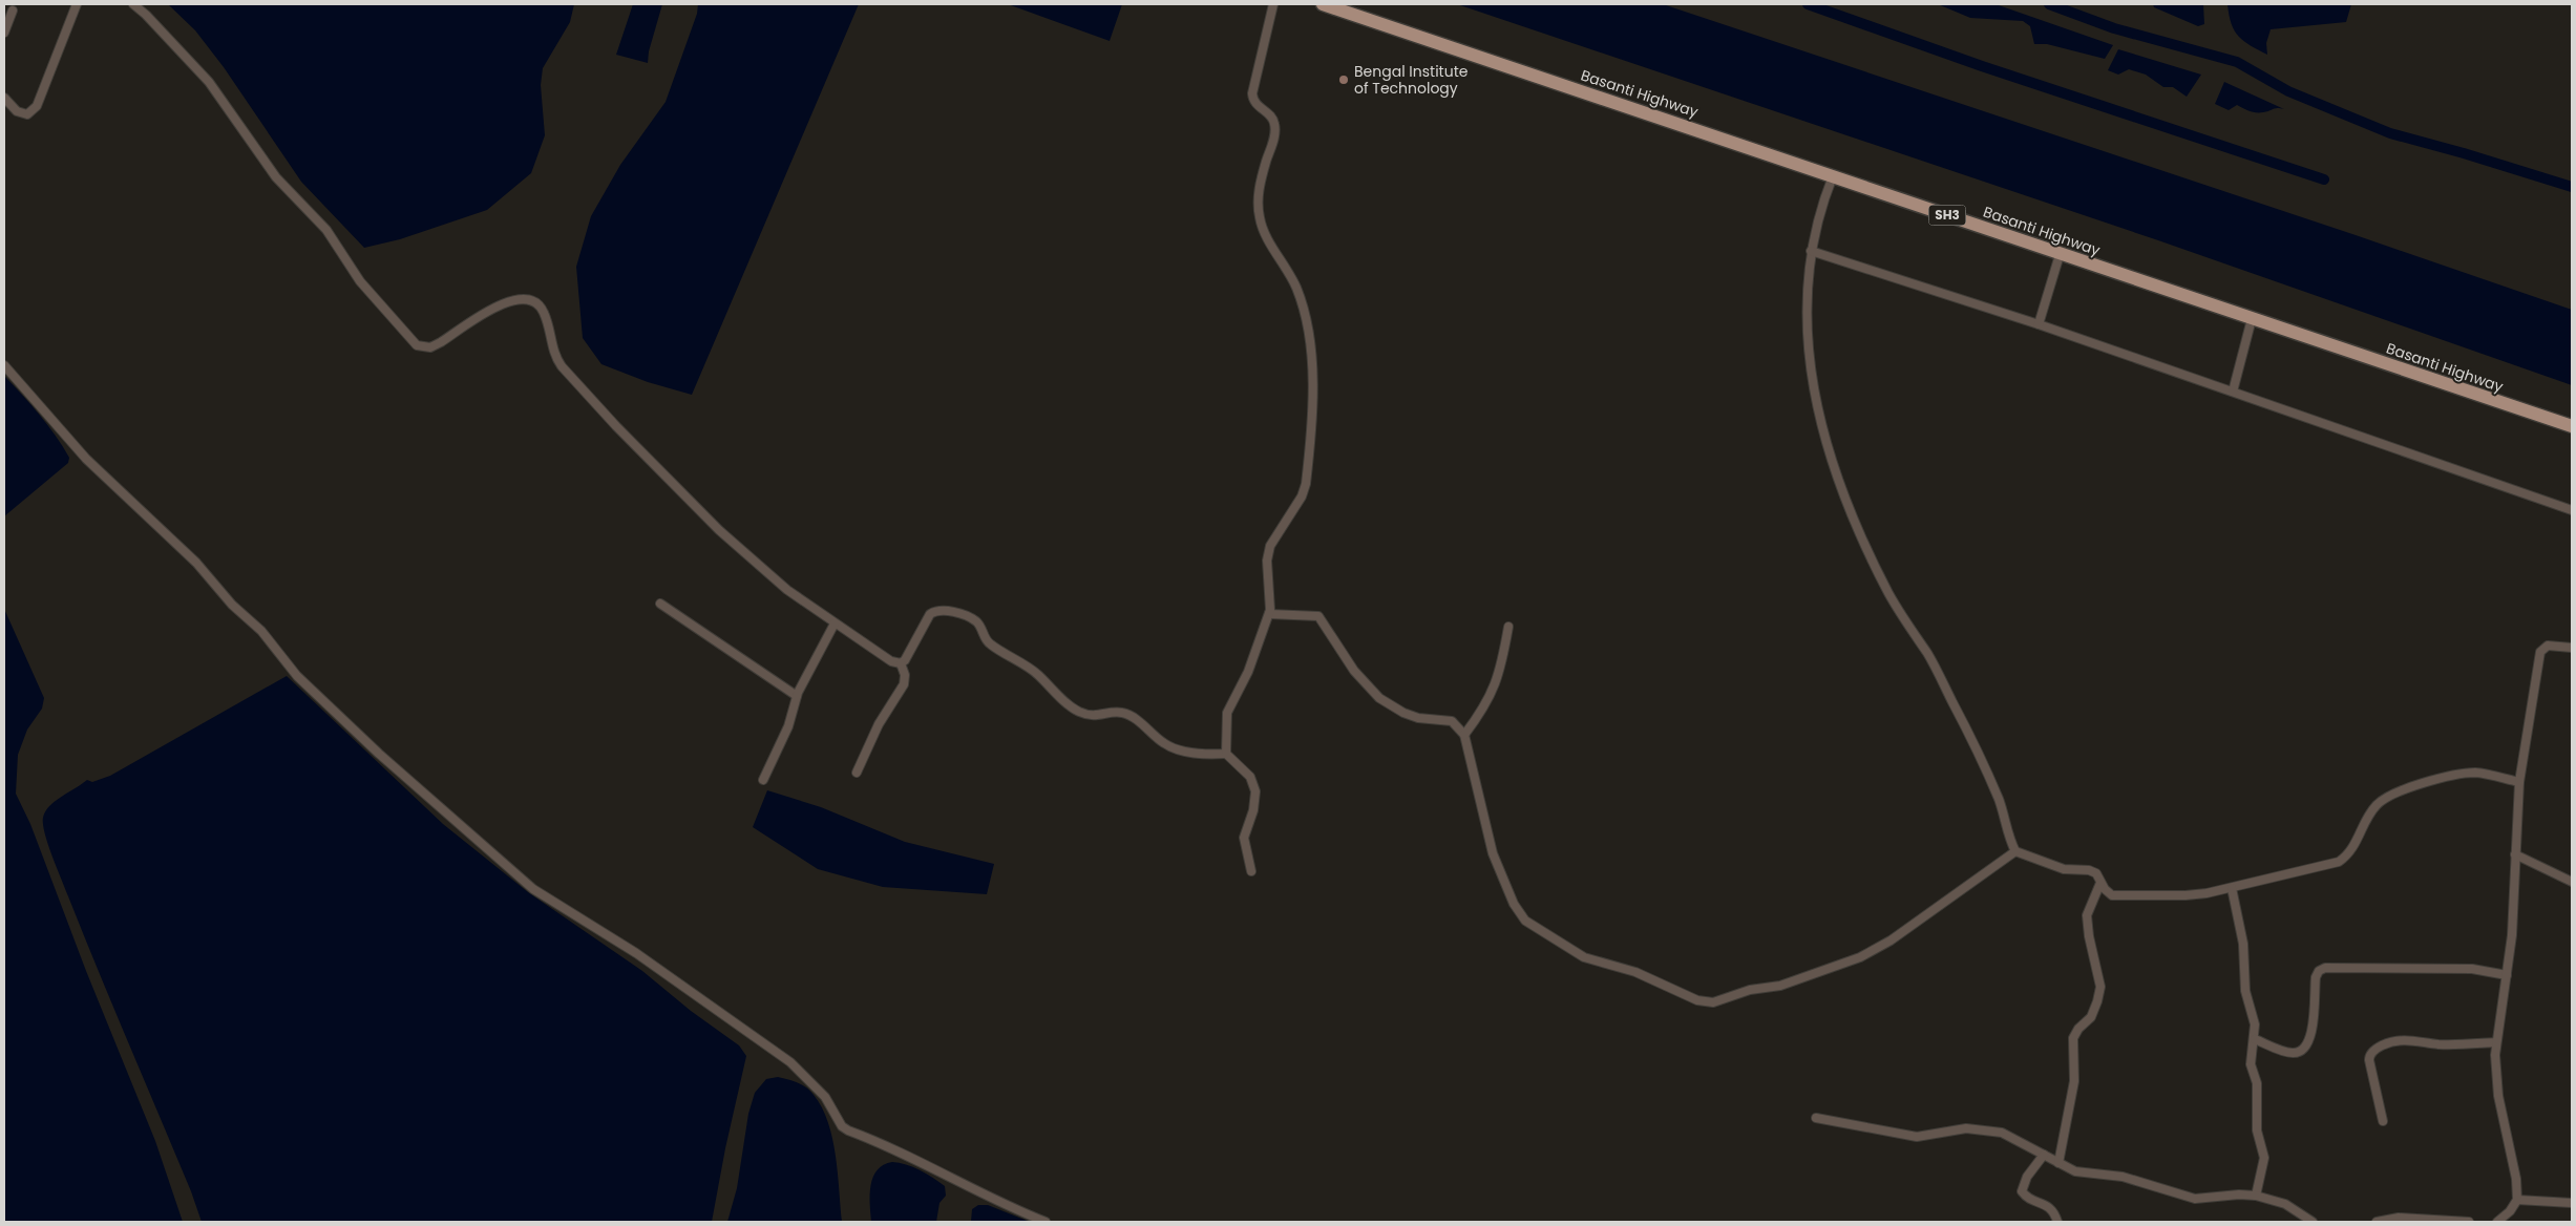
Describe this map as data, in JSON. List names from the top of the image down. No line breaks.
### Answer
{"streets":{"main road":["Basanti Highway","SH3"]},"places":["Bengal Institute of Technology"]}
